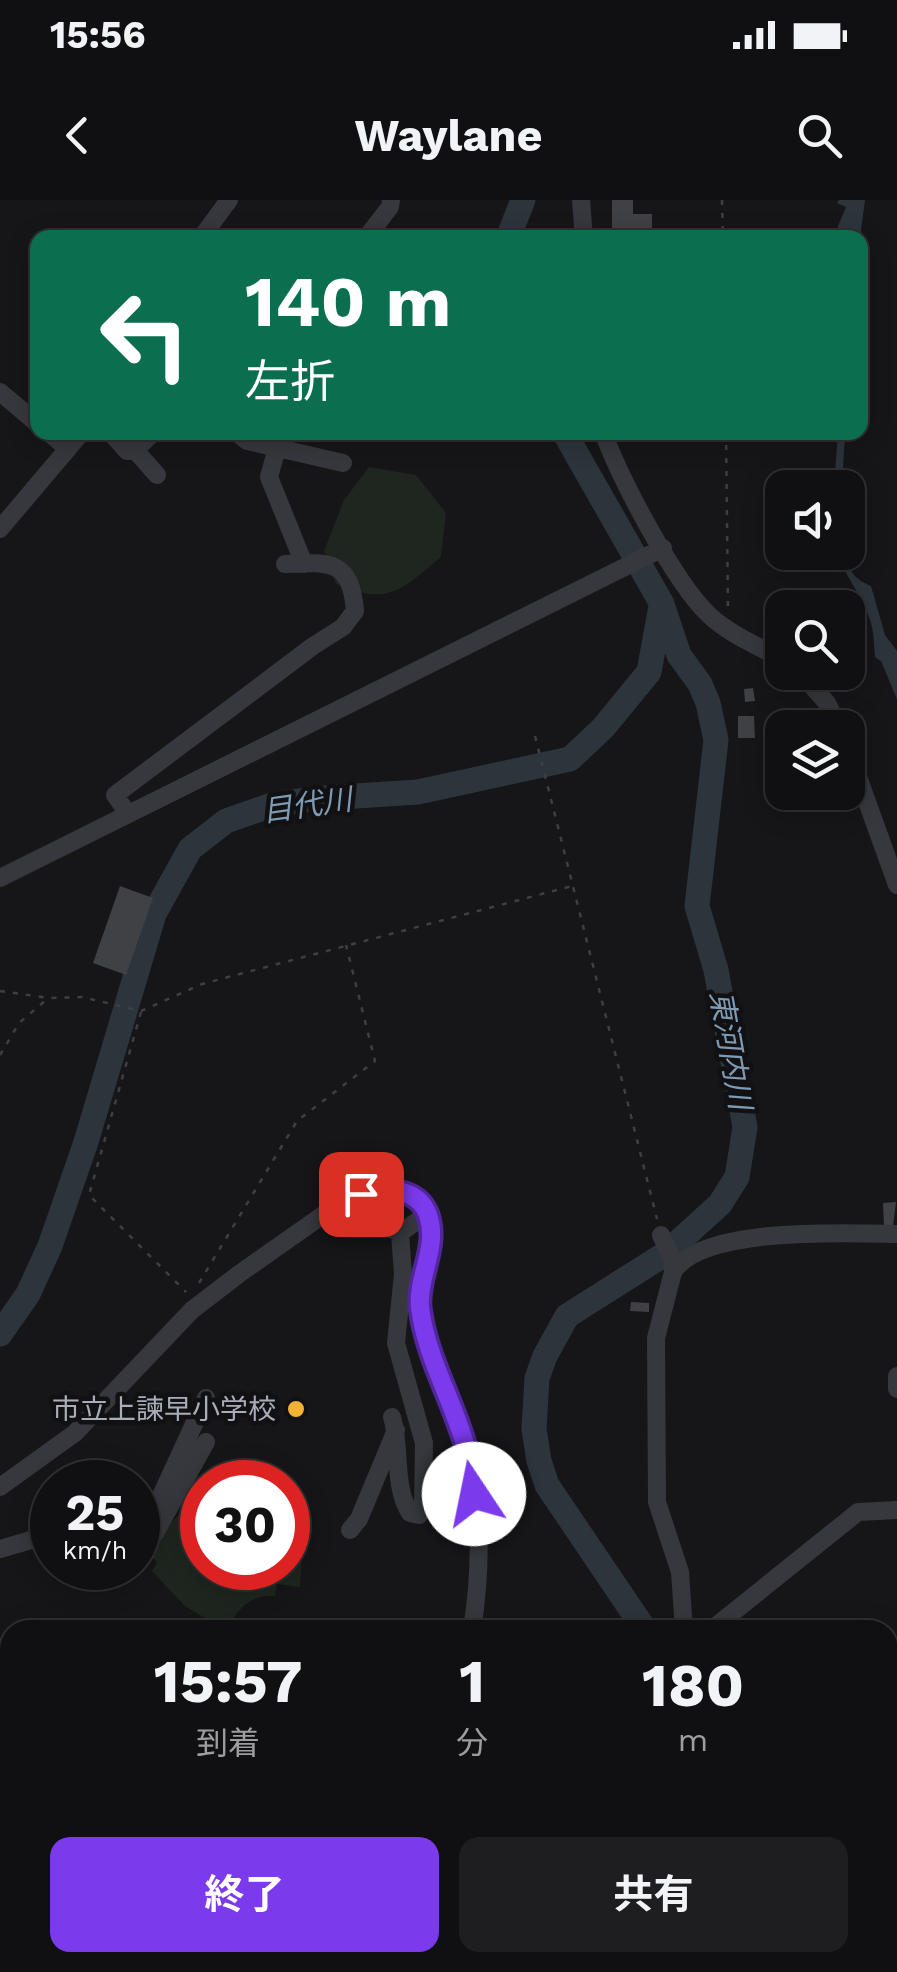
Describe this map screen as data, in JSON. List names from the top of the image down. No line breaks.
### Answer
{"water":["目代川","東河内川"],"places":["市立上諫早小学校"],"page":{"status":"15:56","header":"Waylane","turn":["140 m","左折"],"speed":"25 km/h","limit":"30","eta":["15:57","到着","1","分","180","m"],"buttons":["終了","共有"]}}
